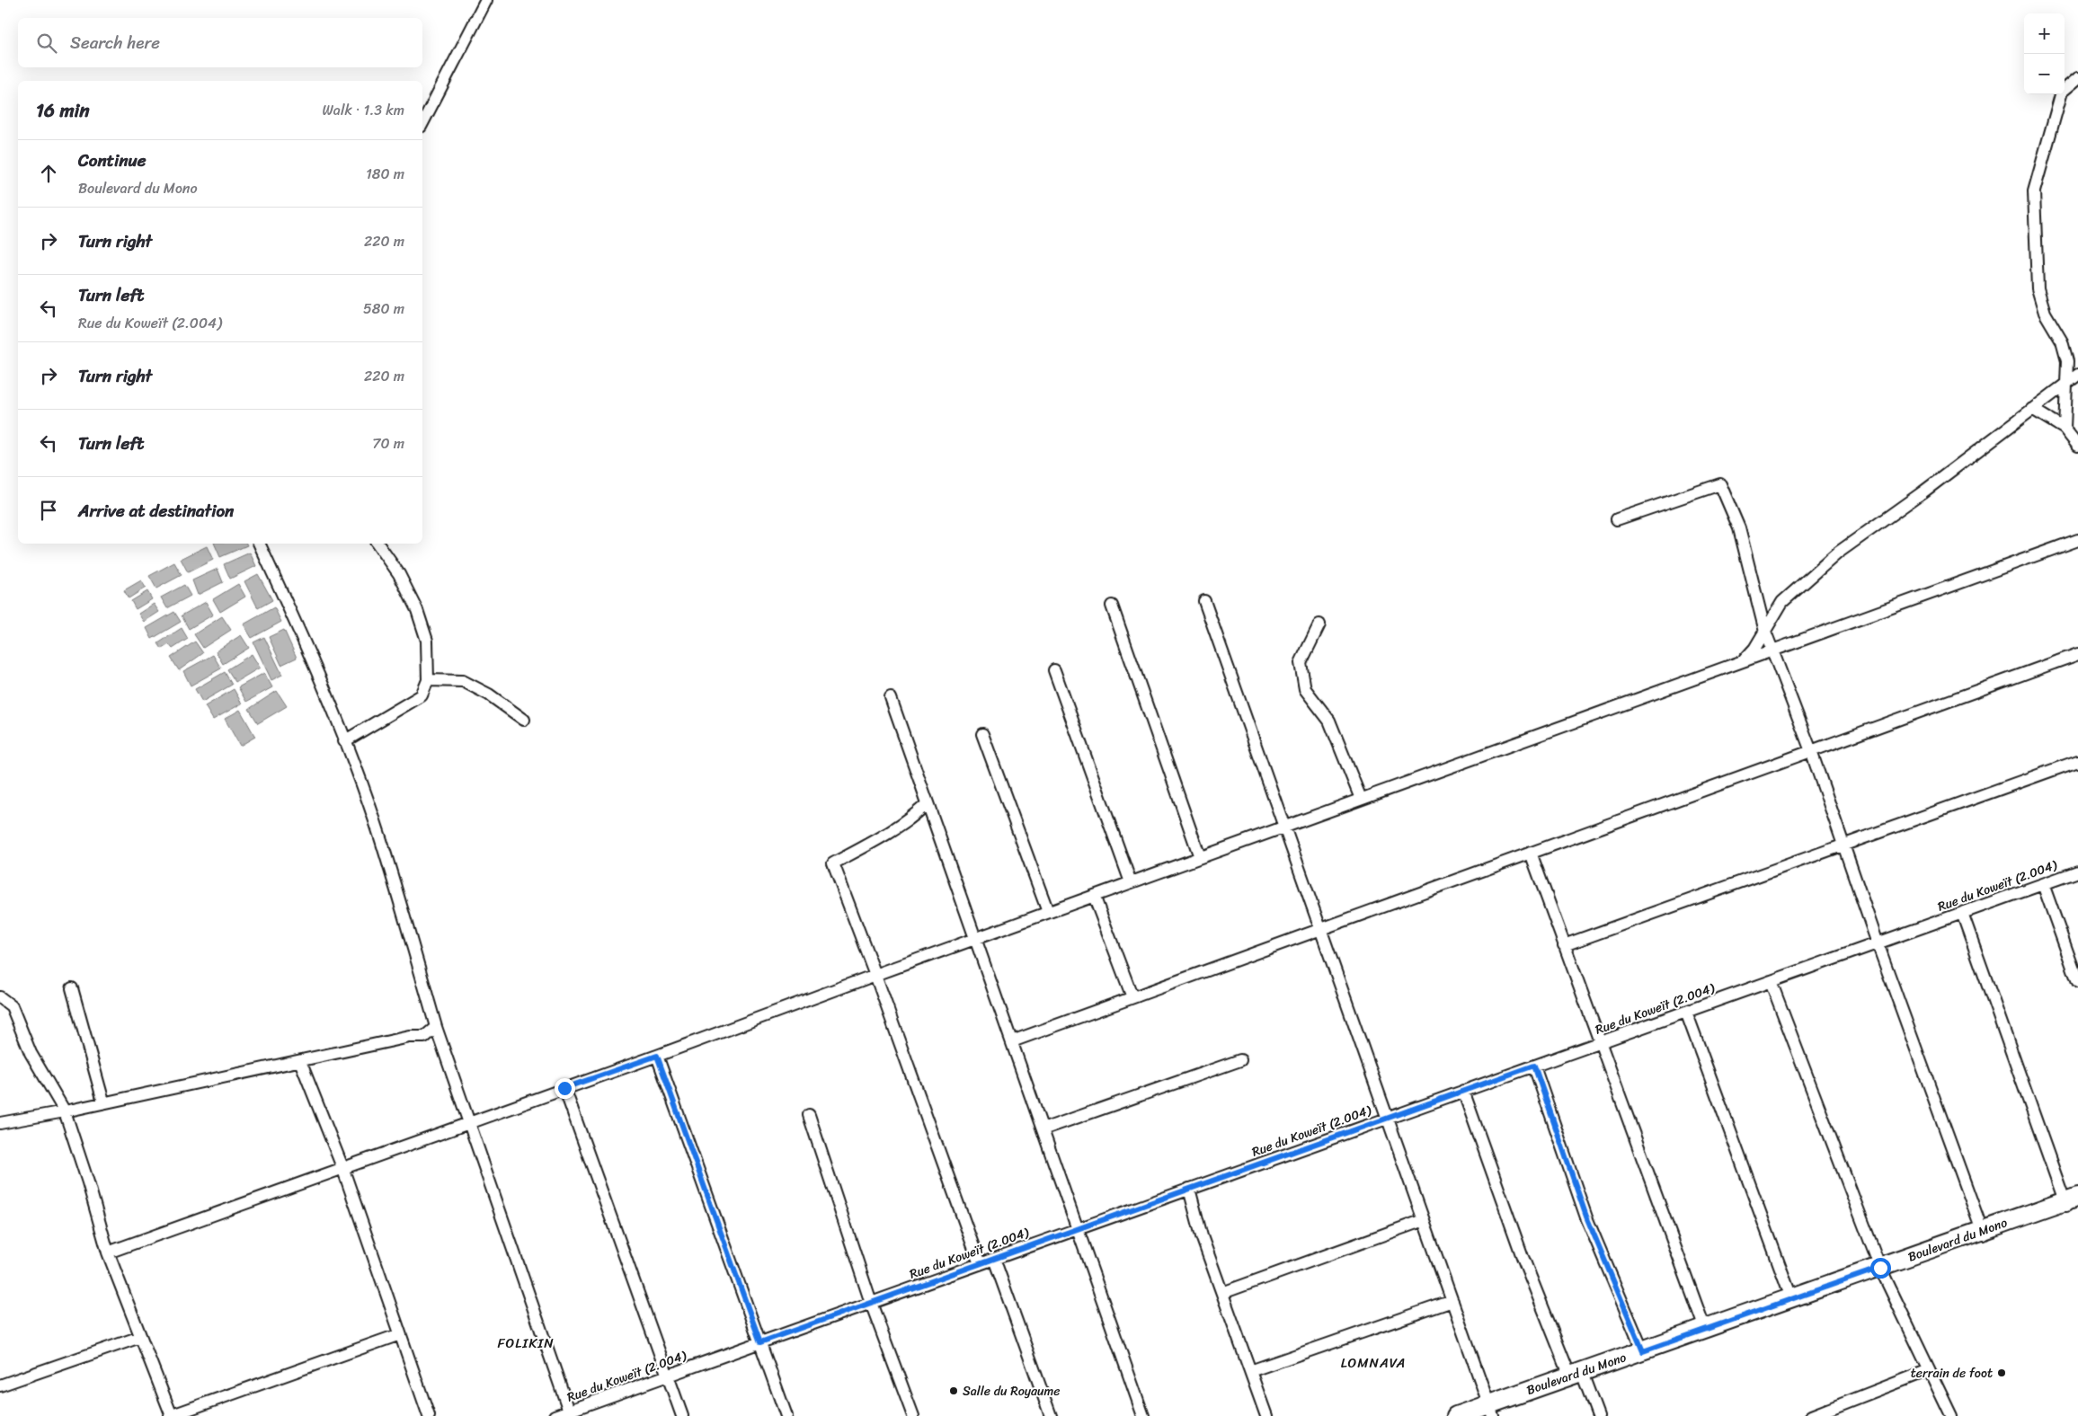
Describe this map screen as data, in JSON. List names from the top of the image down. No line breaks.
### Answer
{"streets":{"main road":["Boulevard du Mono"],"street":["Rue du Koweït (2.004)"]},"districts":["FOLIKIN","LOMNAVA"],"places":["terrain de foot","Salle du Royaume"],"page":{"map_buttons":["+","−"],"search":"Search here","heading":["16 min","Walk · 1.3 km"],"list":[["Continue","Boulevard du Mono","180 m"],["Turn right","220 m"],["Turn left","Rue du Koweït (2.004)","580 m"],["Turn right","220 m"],["Turn left","70 m"],"Arrive at destination"]}}
